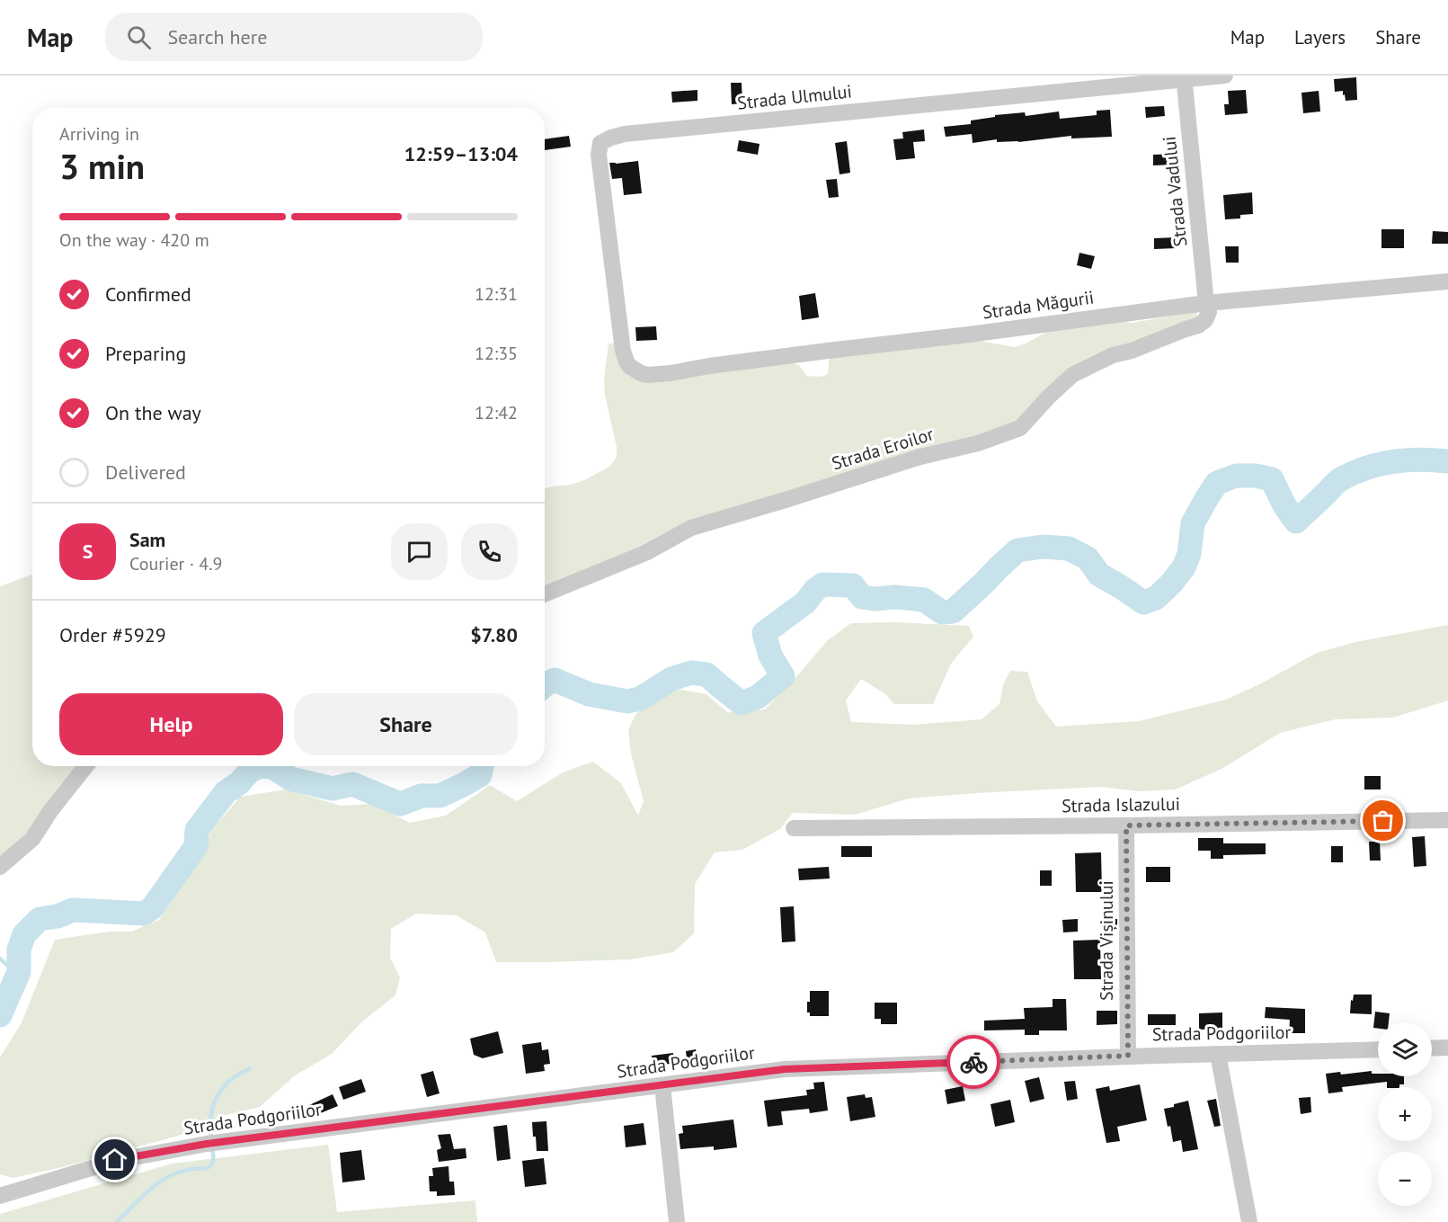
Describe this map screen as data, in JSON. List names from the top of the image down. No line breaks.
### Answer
{"streets":{"street":["Strada Ulmului","Strada Vadului","Strada Măgurii","Strada Eroilor","Strada Islazului","Strada Vișinului","Strada Podgoriilor"]},"crossings":[["Strada Ulmului","Strada Vadului"],["Strada Ulmului","Strada Măgurii"],["Strada Vadului","Strada Măgurii"],["Strada Vadului","Strada Eroilor"],["Strada Măgurii","Strada Eroilor"],["Strada Islazului","Strada Vișinului"],["Strada Vișinului","Strada Podgoriilor"]],"page":{"header":"Map","search":"Search here","nav":["Map","Layers","Share"],"heading":["3 min","Arriving in","12:59–13:04"],"panel":["Sam","Courier · 4.9","Order #5929","$7.80"],"bar":"On the way · 420 m","list":[["Confirmed","12:31"],["Preparing","12:35"],["On the way","12:42"],"Delivered"],"round":"S","buttons":["Help","Share"],"map_buttons":["+","−"]}}
